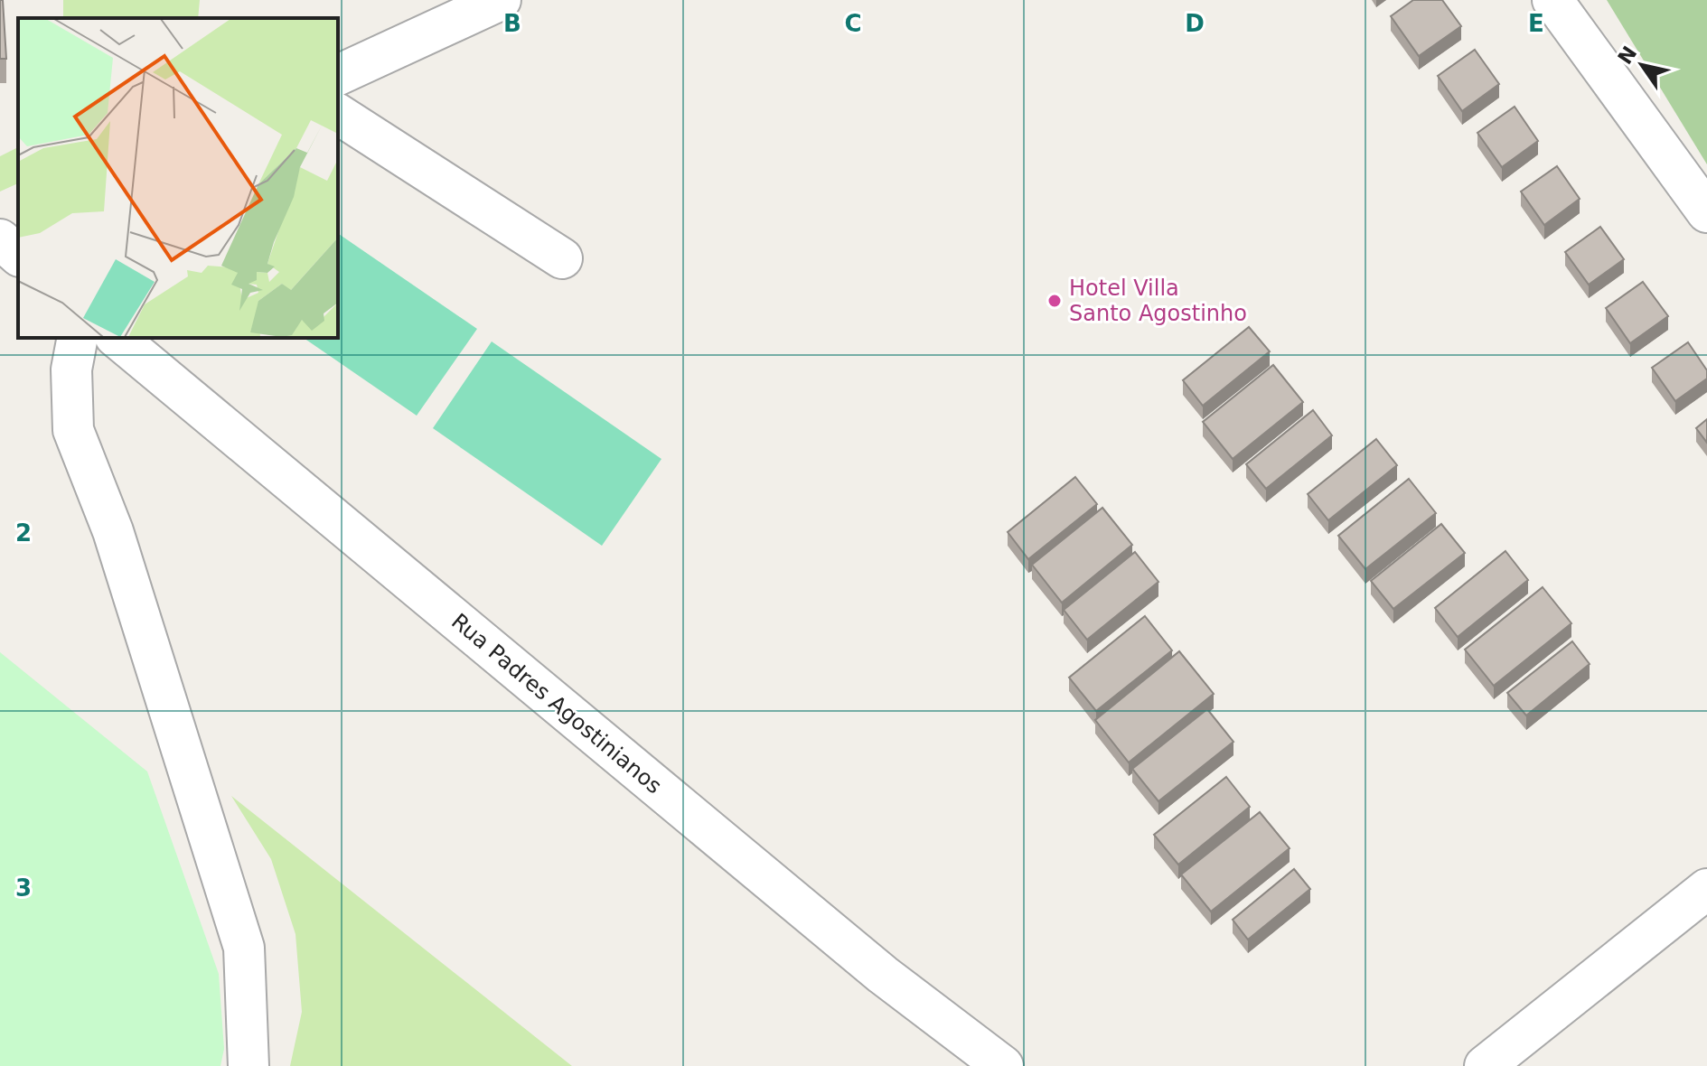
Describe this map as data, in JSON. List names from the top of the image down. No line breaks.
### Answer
{"streets":{"street":["Rua Padres Agostinianos"]},"places":["Hotel Villa Santo Agostinho"],"north":"top left","grid":{"columns":["B","C","D","E"],"rows":["2","3"]}}
